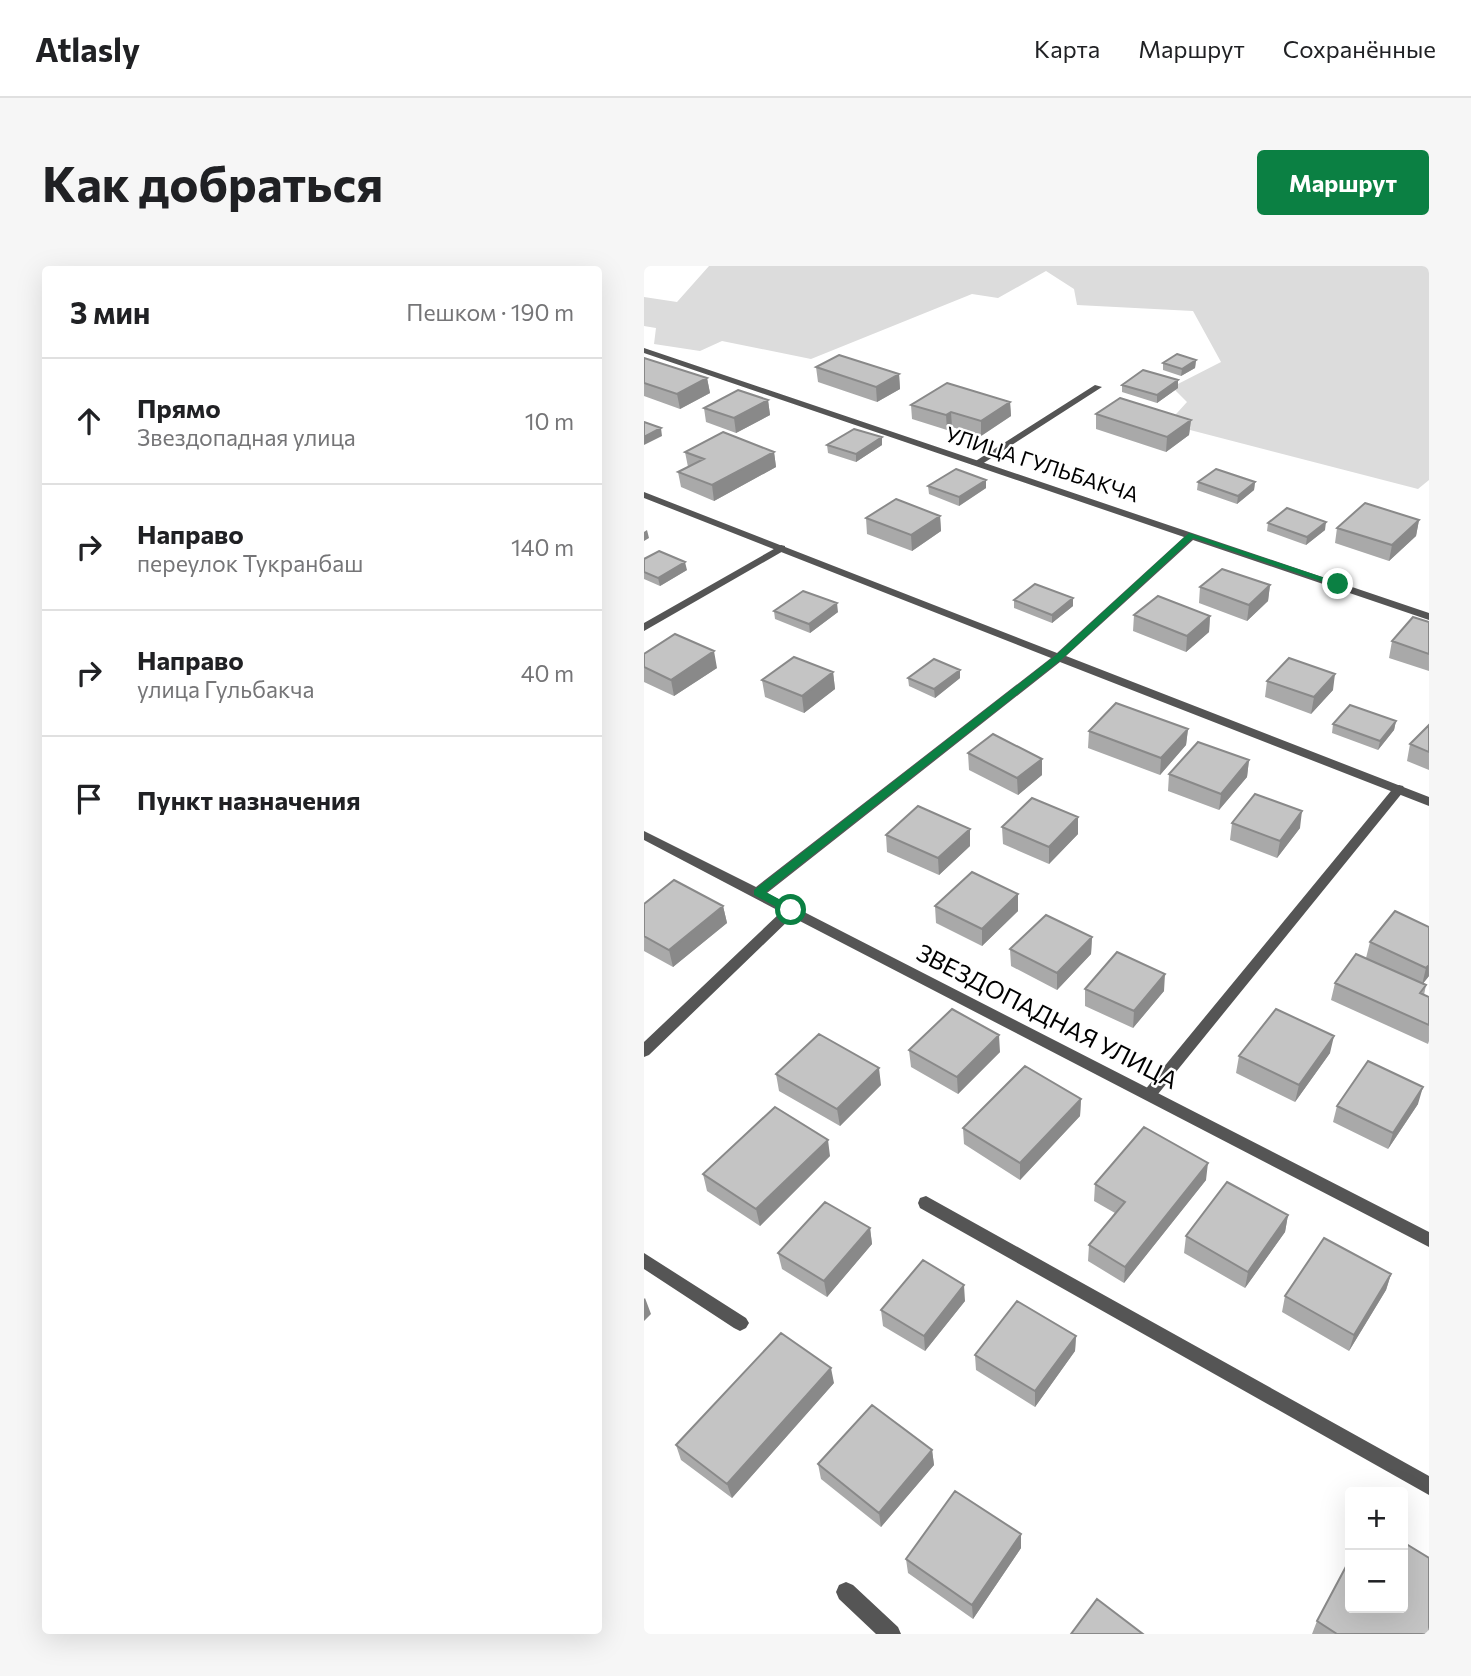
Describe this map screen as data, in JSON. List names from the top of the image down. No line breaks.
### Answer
{"streets":{"street":["УЛИЦА ГУЛЬБАКЧА","ЗВЕЗДОПАДНАЯ УЛИЦА"]},"page":{"header":"Atlasly","nav":["Карта","Маршрут","Сохранённые"],"buttons":"Маршрут","title":"Как добраться","heading":["3 мин","Пешком · 190 m"],"list":[["Прямо","Звездопадная улица","10 m"],["Направо","переулок Тукранбаш","140 m"],["Направо","улица Гульбакча","40 m"],"Пункт назначения"],"map_buttons":["+","−"]}}
